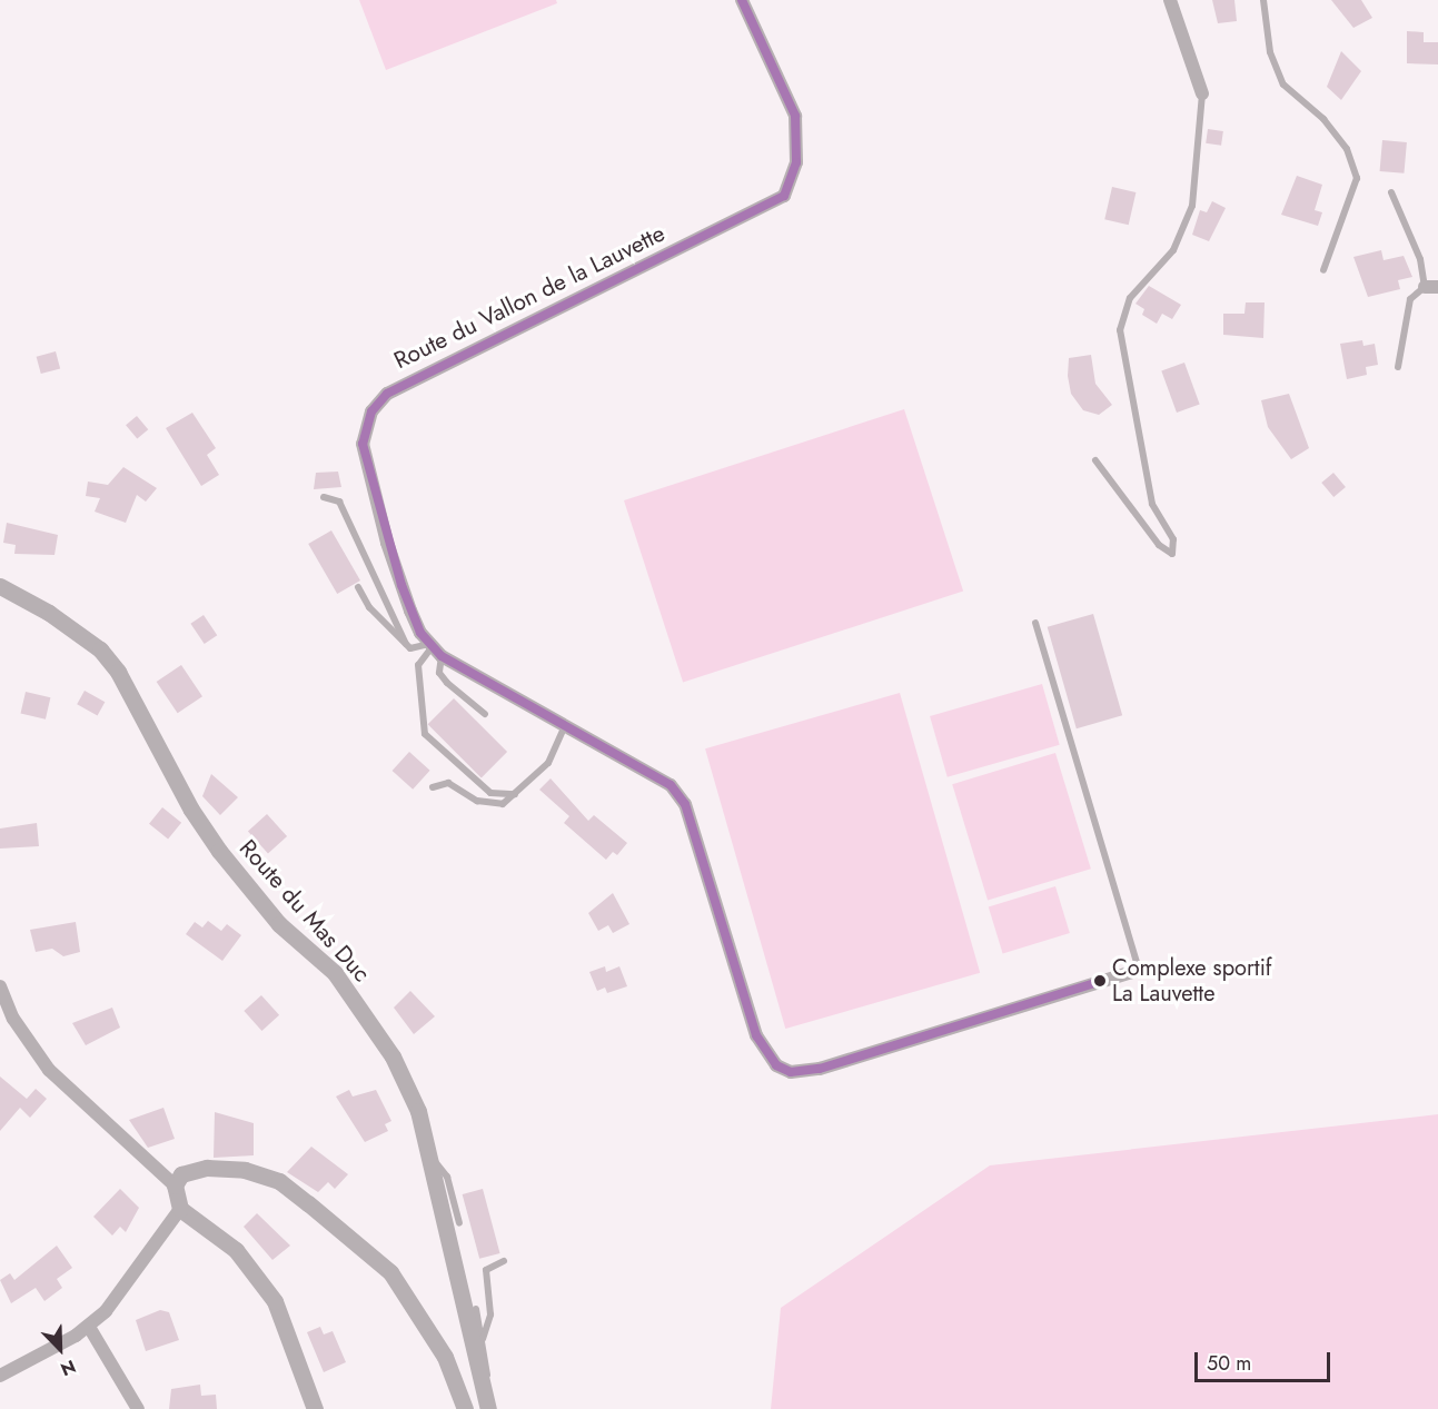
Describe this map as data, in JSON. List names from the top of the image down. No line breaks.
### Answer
{"streets":{"street":["Route du Vallon de la Lauvette","Route du Mas Duc"]},"places":["Complexe sportif La Lauvette"],"scale_bar":"50 m","north":"bottom right"}
